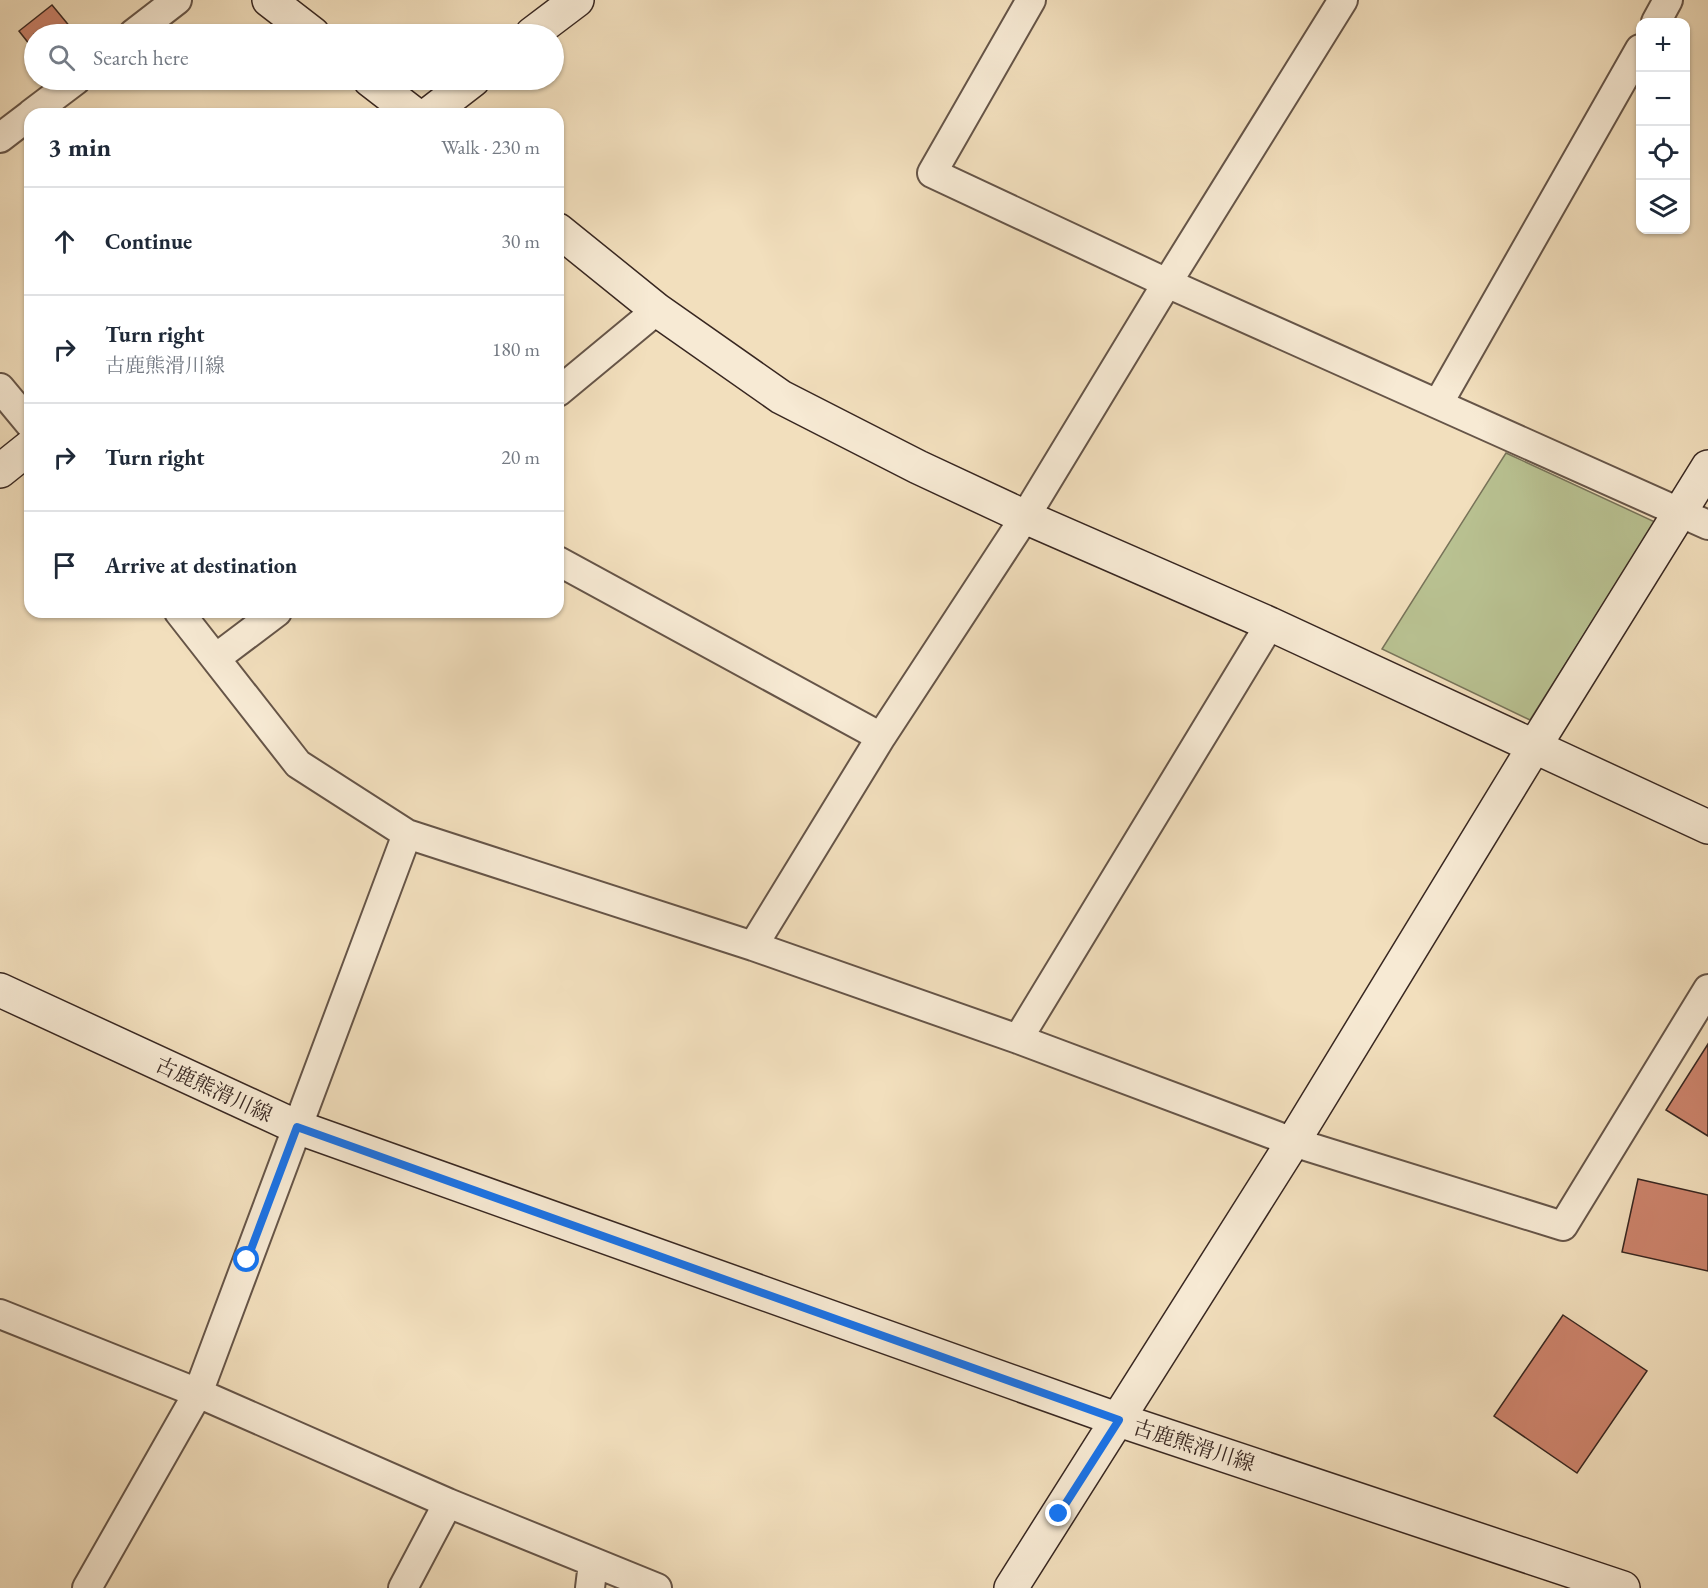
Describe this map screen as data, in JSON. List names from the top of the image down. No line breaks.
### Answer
{"streets":{"street":["古鹿熊滑川線"]},"page":{"map_buttons":["+","−"],"search":"Search here","heading":["3 min","Walk · 230 m"],"list":[["Continue","30 m"],["Turn right","古鹿熊滑川線","180 m"],["Turn right","20 m"],"Arrive at destination"]}}
